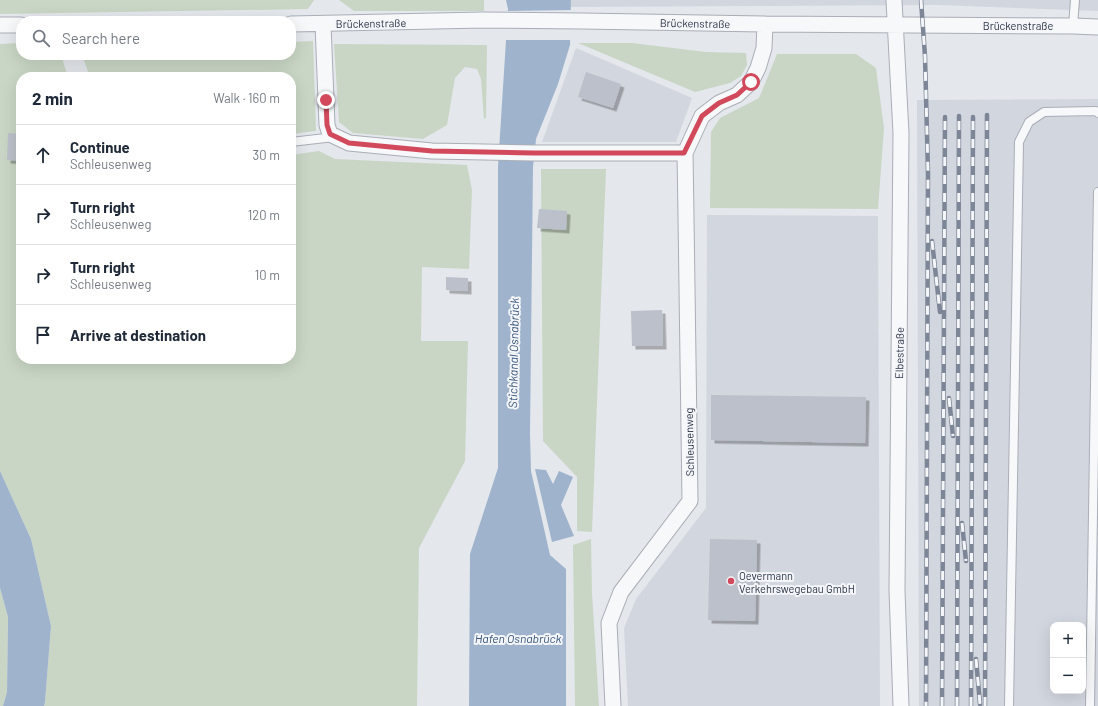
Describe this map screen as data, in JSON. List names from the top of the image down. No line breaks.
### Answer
{"streets":{"street":["Brückenstraße","Elbestraße","Schleusenweg"]},"crossings":[["Brückenstraße","Elbestraße"],["Brückenstraße","Schleusenweg"]],"water":["Stichkanal Osnabrück","Hafen Osnabrück"],"places":["Oevermann Verkehrswegebau GmbH"],"page":{"search":"Search here","heading":["2 min","Walk · 160 m"],"list":[["Continue","Schleusenweg","30 m"],["Turn right","Schleusenweg","120 m"],["Turn right","Schleusenweg","10 m"],"Arrive at destination"],"map_buttons":["+","−"]}}
